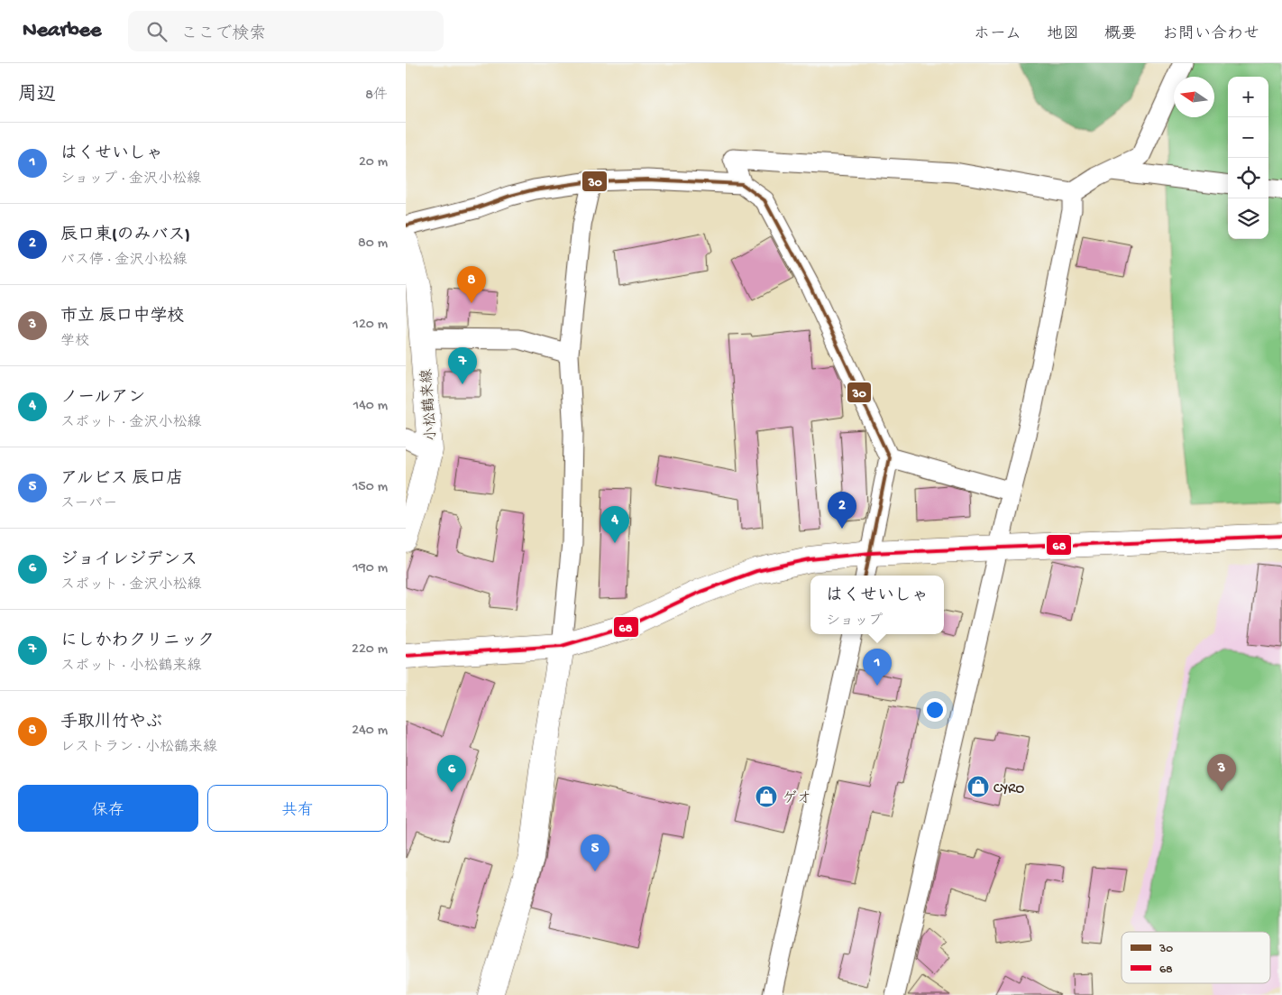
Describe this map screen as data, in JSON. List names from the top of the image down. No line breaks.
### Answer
{"streets":{"main road":["小松鶴来線"]},"places":{"shop":["CYRO","ゲオ"]},"lines":["transit line 30","transit line 68"],"legend":["30","68"],"north":"left","page":{"header":"Nearbee","search":"ここで検索","nav":["ホーム","地図","概要","お問い合わせ"],"heading":["周辺","8件"],"map_buttons":["+","−"],"list":[{"mark":"1","name":"はくせいしゃ","note":"ショップ · 金沢小松線","value":"20 m"},{"mark":"2","name":"辰口東(のみバス)","note":"バス停 · 金沢小松線","value":"80 m"},{"mark":"3","name":"市立 辰口中学校","note":"学校","value":"120 m"},{"mark":"4","name":"ノールアン","note":"スポット · 金沢小松線","value":"140 m"},{"mark":"5","name":"アルビス 辰口店","note":"スーパー","value":"150 m"},{"mark":"6","name":"ジョイレジデンス","note":"スポット · 金沢小松線","value":"190 m"},{"mark":"7","name":"にしかわクリニック","note":"スポット · 小松鶴来線","value":"220 m"},{"mark":"8","name":"手取川竹やぶ","note":"レストラン · 小松鶴来線","value":"240 m"}],"pins":["8","7","2","4","1","3","6","5"],"popup":["はくせいしゃ","ショップ"],"buttons":["保存","共有"]}}
